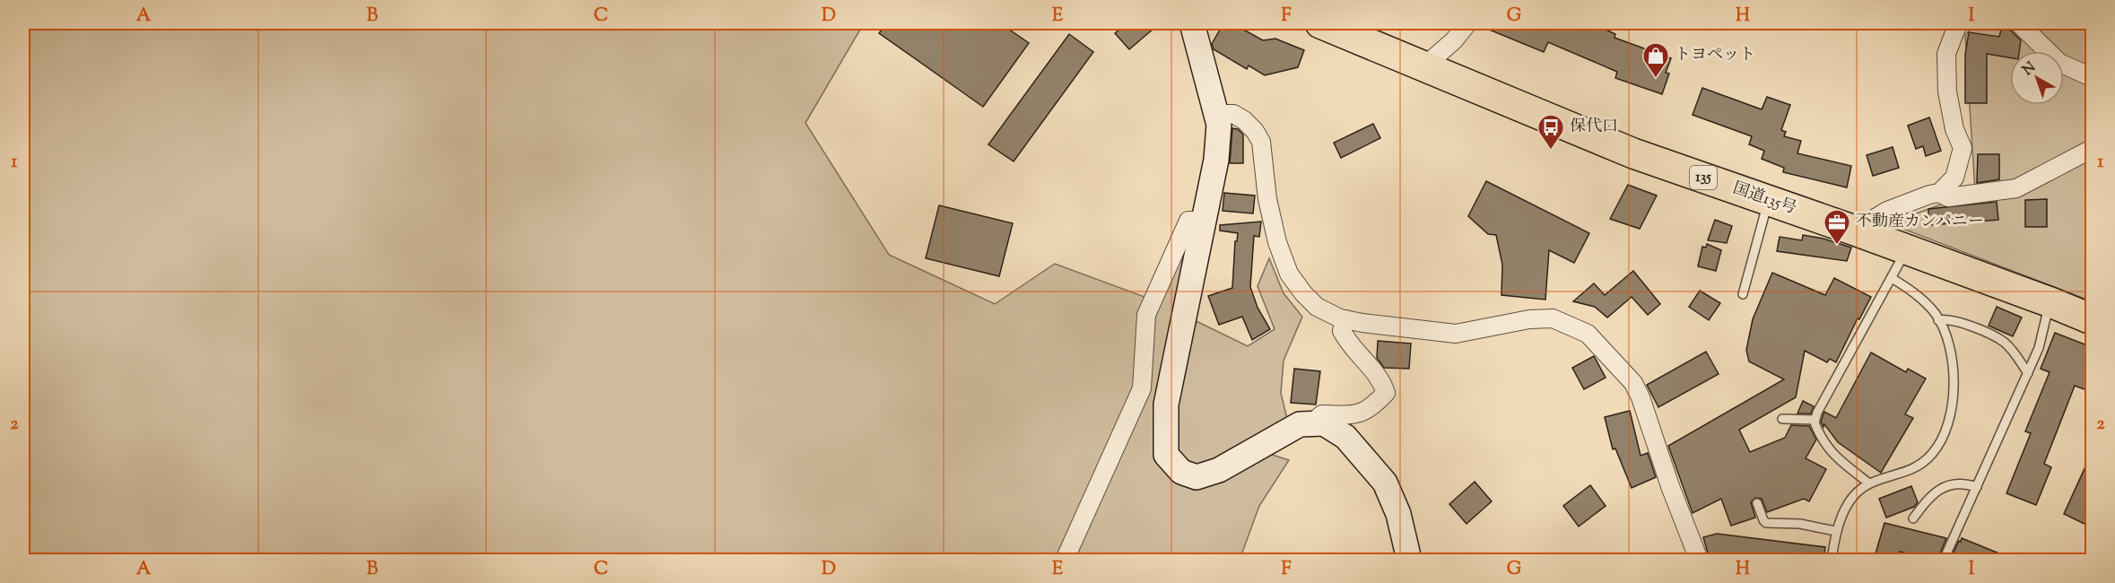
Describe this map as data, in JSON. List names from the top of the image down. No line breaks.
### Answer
{"streets":{"highway":["135","国道135号"]},"places":{"shop":["トヨペット"],"bus stop":["保代口"],"office":["不動産カンパニー"]},"north":"top left","grid":{"columns":["A","B","C","D","E","F","G","H","I"],"rows":["1","2"]}}
